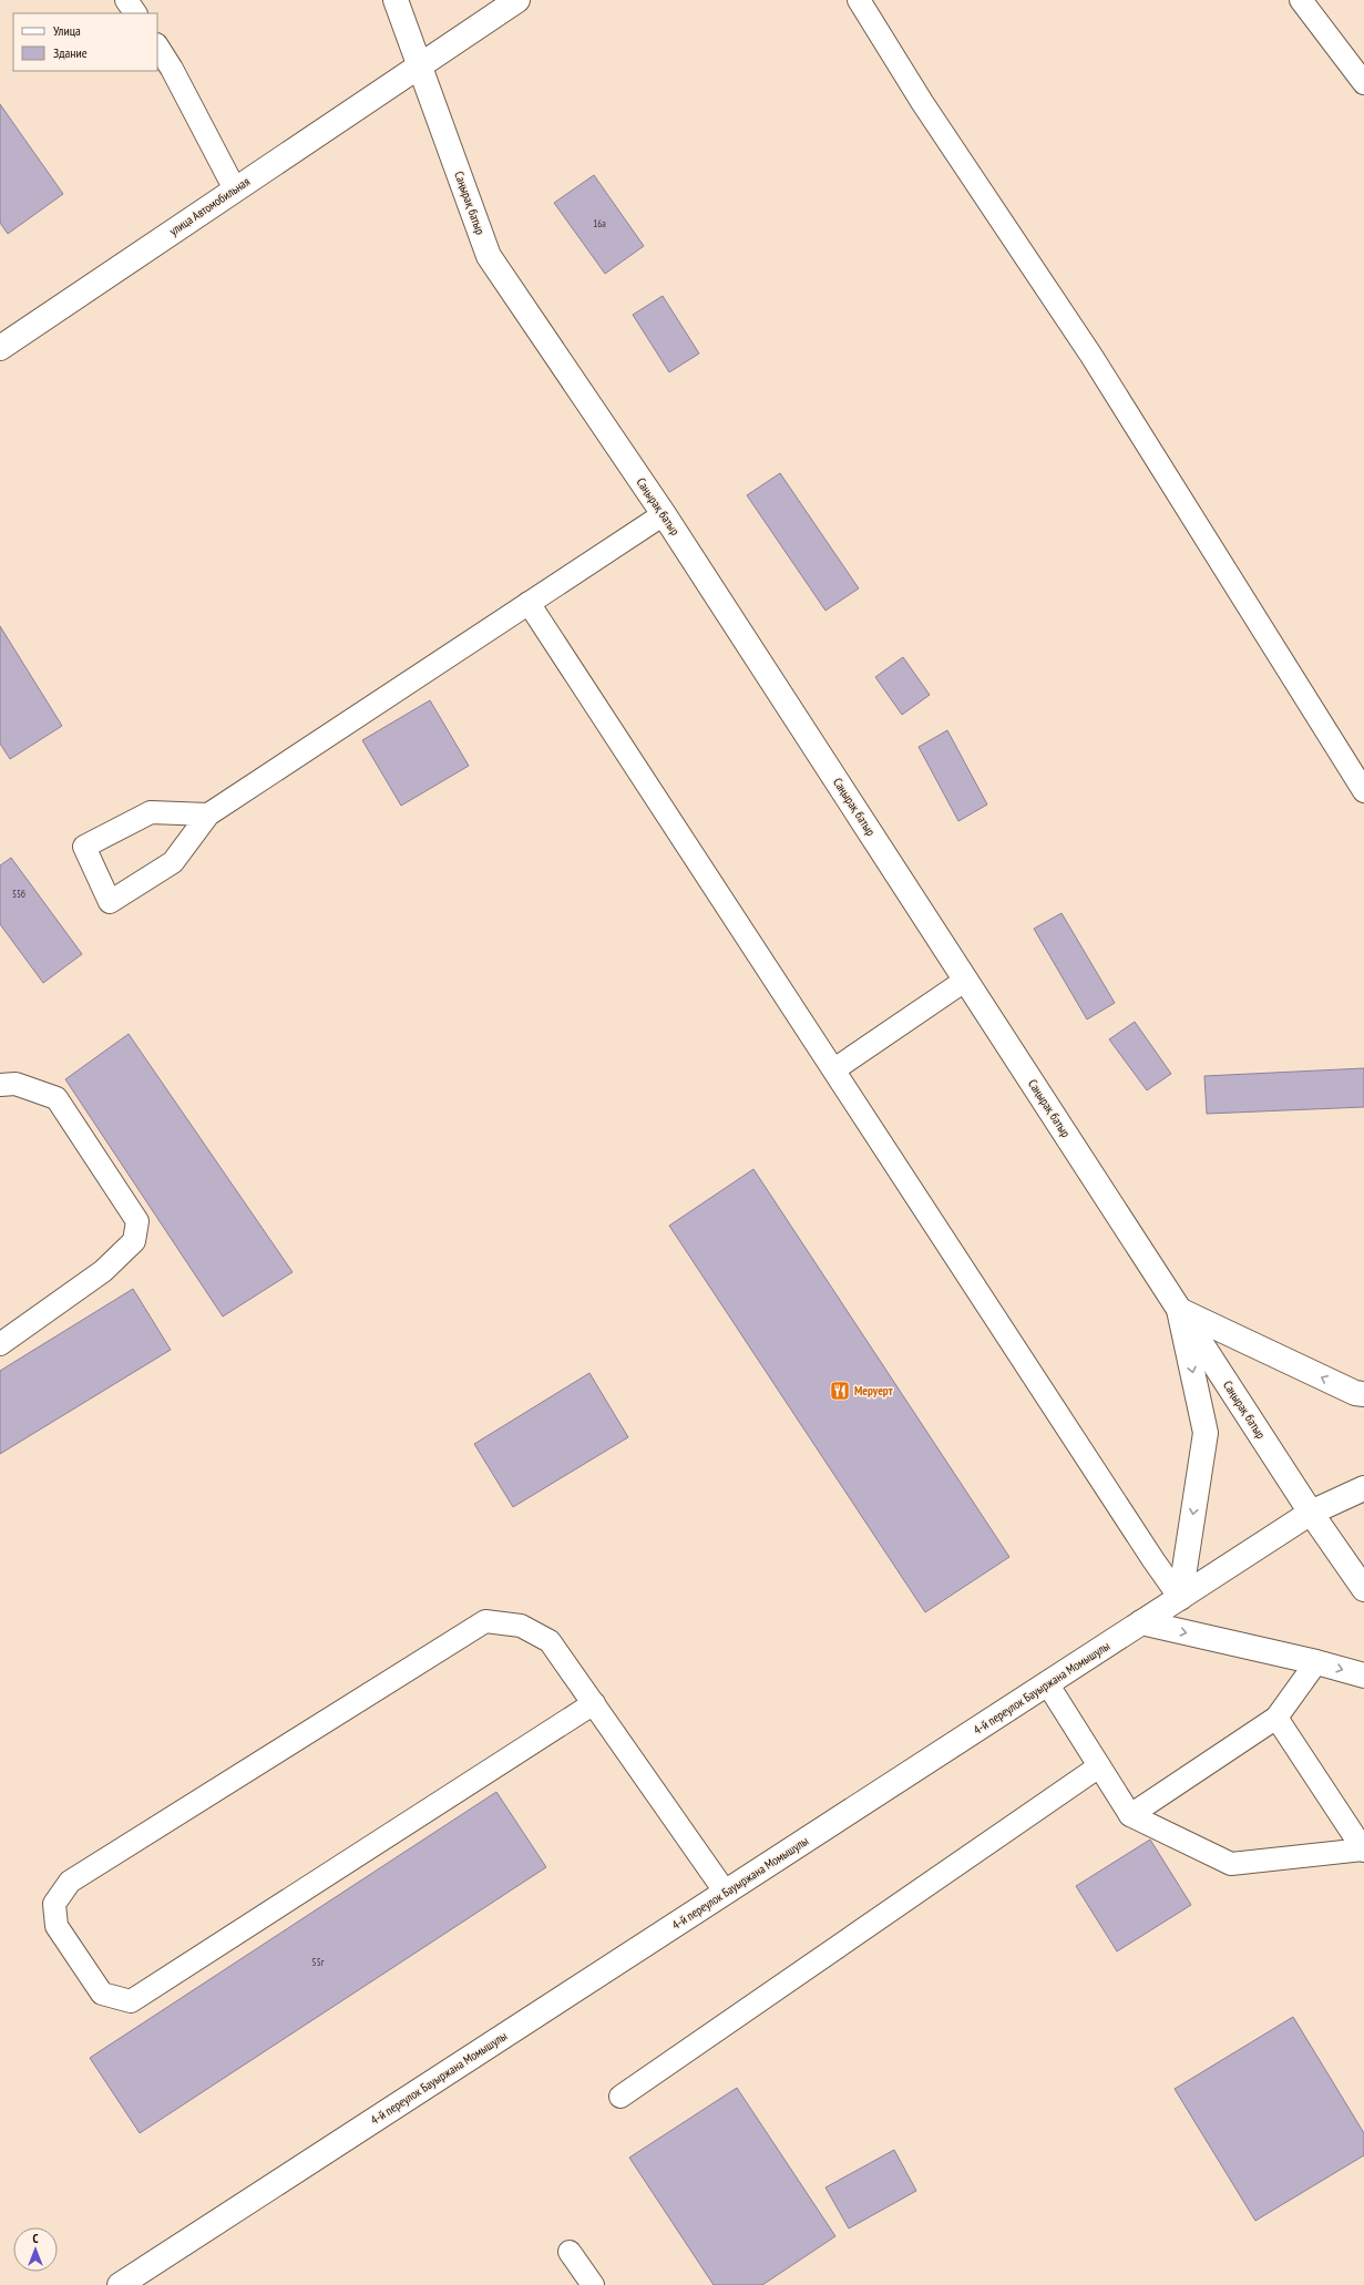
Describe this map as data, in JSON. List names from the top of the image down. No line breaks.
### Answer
{"streets":{"street":["Саңырақ батыр","улица Автомобильная","4-й переулок Бауыржана Момышулы"]},"crossings":[["Саңырақ батыр","улица Автомобильная"],["Саңырақ батыр","4-й переулок Бауыржана Момышулы"]],"places":{"restaurant":["Меруерт"]},"house_numbers":["16а","55б","55г"],"legend":["Улица","Здание"],"north":"top"}
